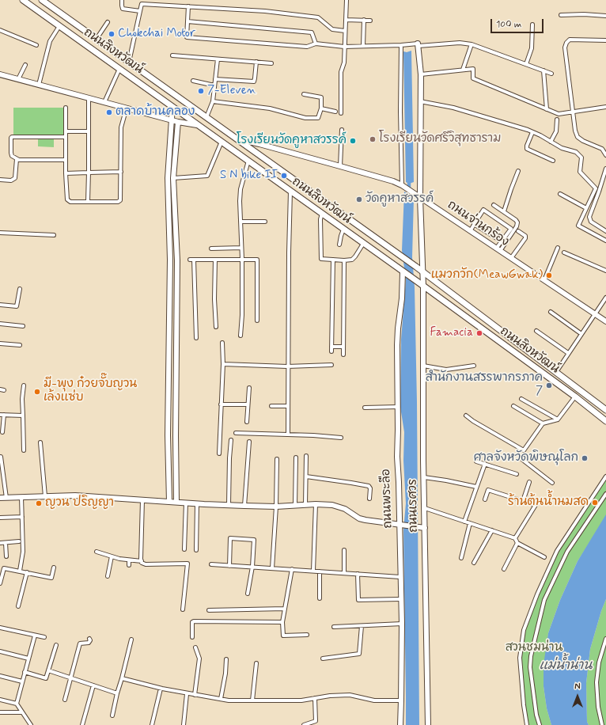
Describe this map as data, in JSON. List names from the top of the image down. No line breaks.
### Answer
{"streets":{"main road":["ถนนสิงหวัฒน์"],"street":["ถนนจ่านกร้อง","ถนนพระลือ","ถนนเรศวร"]},"crossings":[["ถนนสิงหวัฒน์","ถนนจ่านกร้อง"],["ถนนสิงหวัฒน์","ถนนพระลือ"],["ถนนสิงหวัฒน์","ถนนเรศวร"],["ถนนจ่านกร้อง","ถนนเรศวร"]],"water":["แม่น้ำน่าน"],"parks":["สวนชมน่าน"],"places":["Chokchai Motor","7-Eleven","ตลาดบ้านคลอง","โรงเรียนวัดศรีวิสุทธาราม","โรงเรียนวัดคูหาสวรรค์","S N bike II","วัดคูหาสวรรค์","แมวกวัก(MeawGwak)","Famacia","สำนักงานสรรพากรภาค 7","มี-พุง ก๋วยจั๊บญวน เล้งแซ่บ","ศาลจังหวัดพิษณุโลก","ร้านต้นน้ำนมสด","ญวน ปริญญา"],"scale_bar":"100 m","north":"top"}
